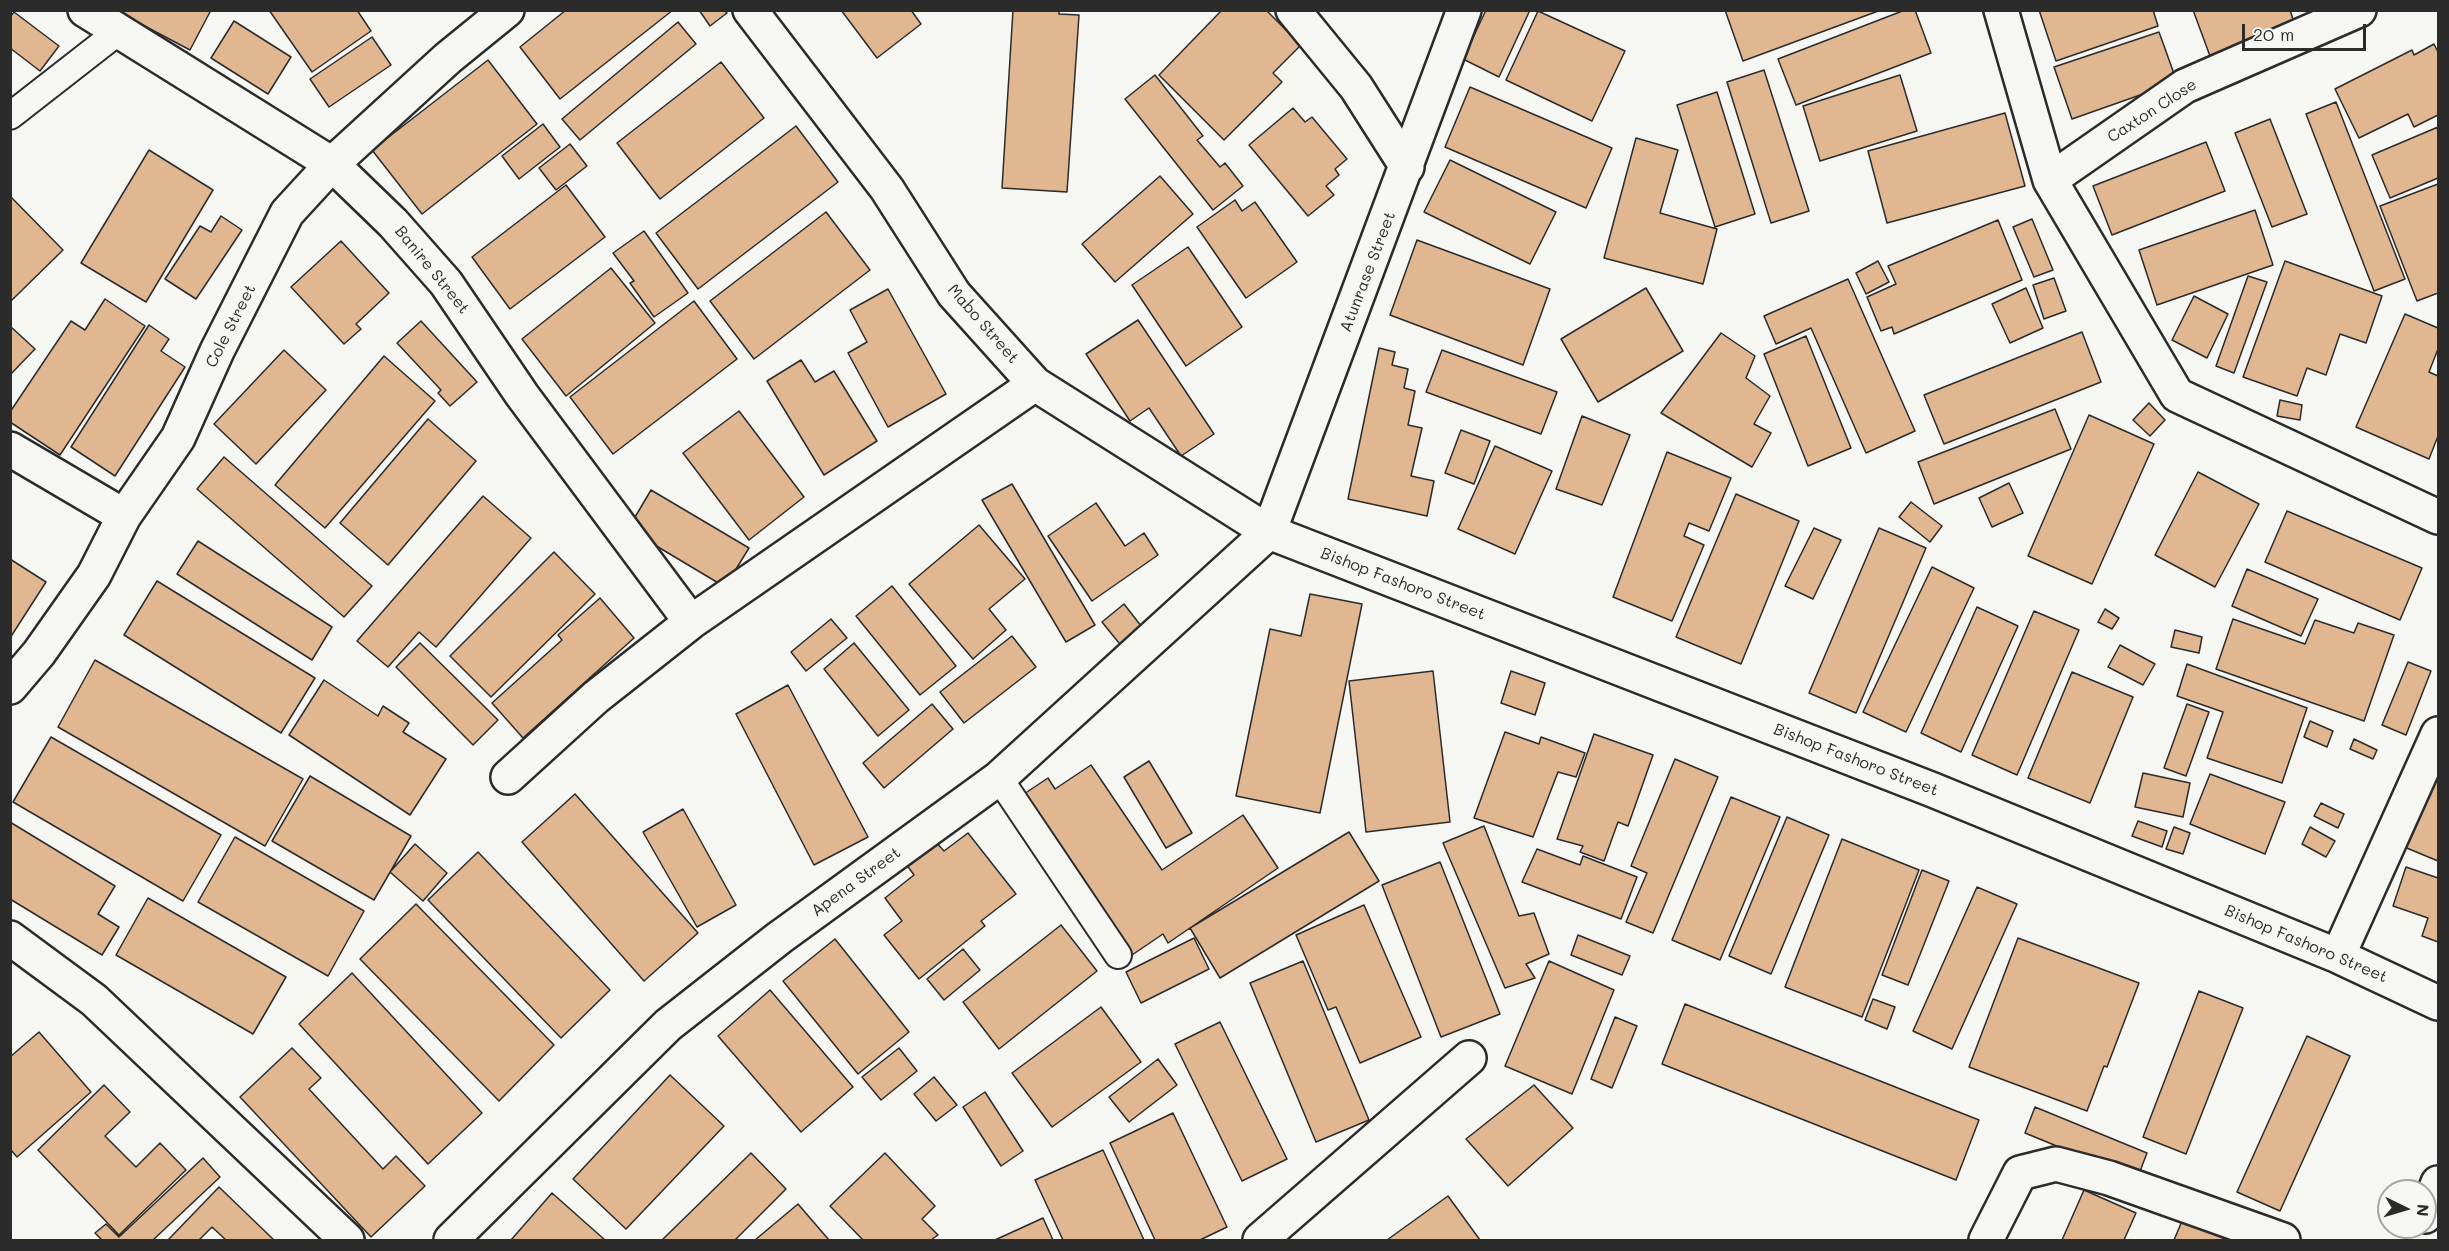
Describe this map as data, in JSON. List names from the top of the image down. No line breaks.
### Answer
{"streets":{"street":["Caxton Close","Banire Street","Atunrase Street","Mabo Street","Cole Street","Bishop Fashoro Street","Apena Street"]},"crossings":[["Banire Street","Cole Street"],["Atunrase Street","Mabo Street"],["Atunrase Street","Bishop Fashoro Street"],["Atunrase Street","Apena Street"],["Mabo Street","Bishop Fashoro Street"],["Mabo Street","Apena Street"],["Bishop Fashoro Street","Apena Street"]],"scale_bar":"20 m","north":"right"}
